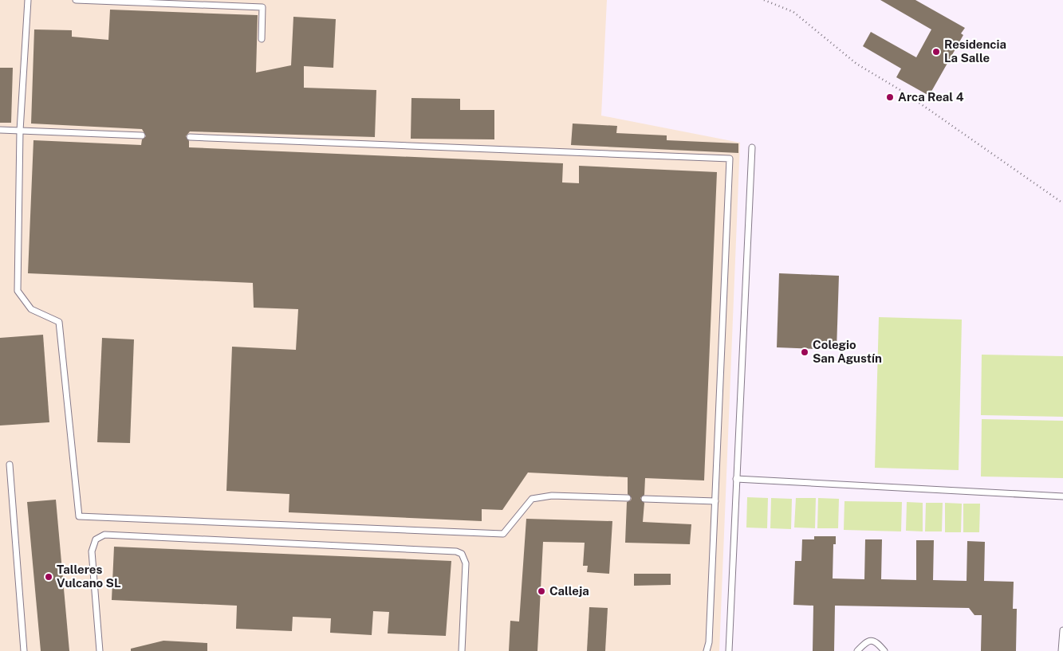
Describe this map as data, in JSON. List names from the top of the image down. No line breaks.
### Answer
{"places":["Residencia La Salle","Arca Real 4","Colegio San Agustín","Talleres Vulcano SL","Calleja"]}
